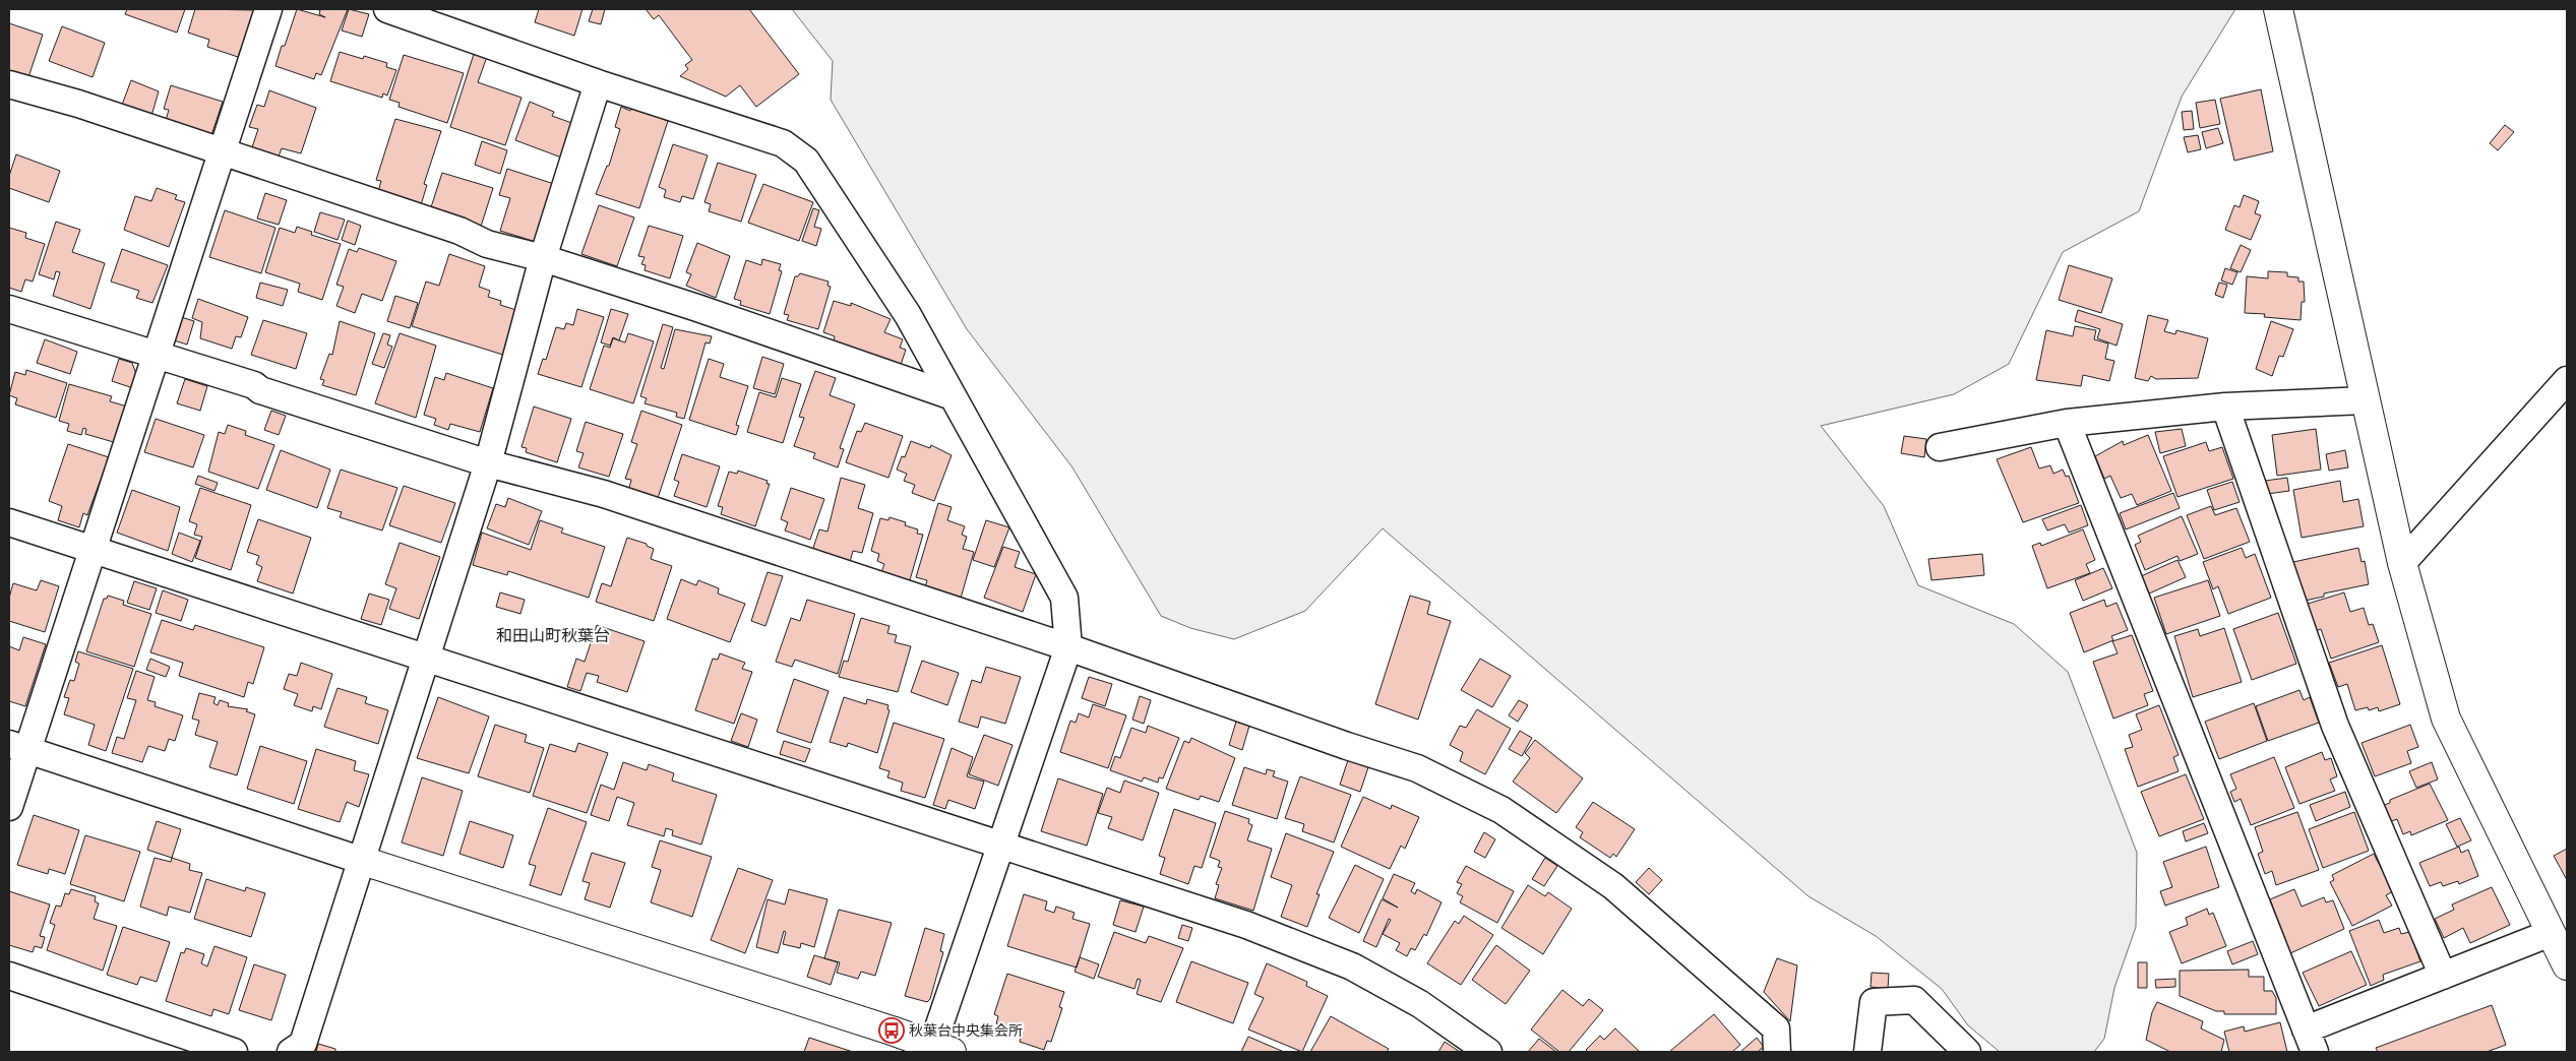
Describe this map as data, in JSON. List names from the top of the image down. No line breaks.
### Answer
{"districts":["和田山町秋葉台"],"places":{"bus stop":["秋葉台中央集会所"]}}
